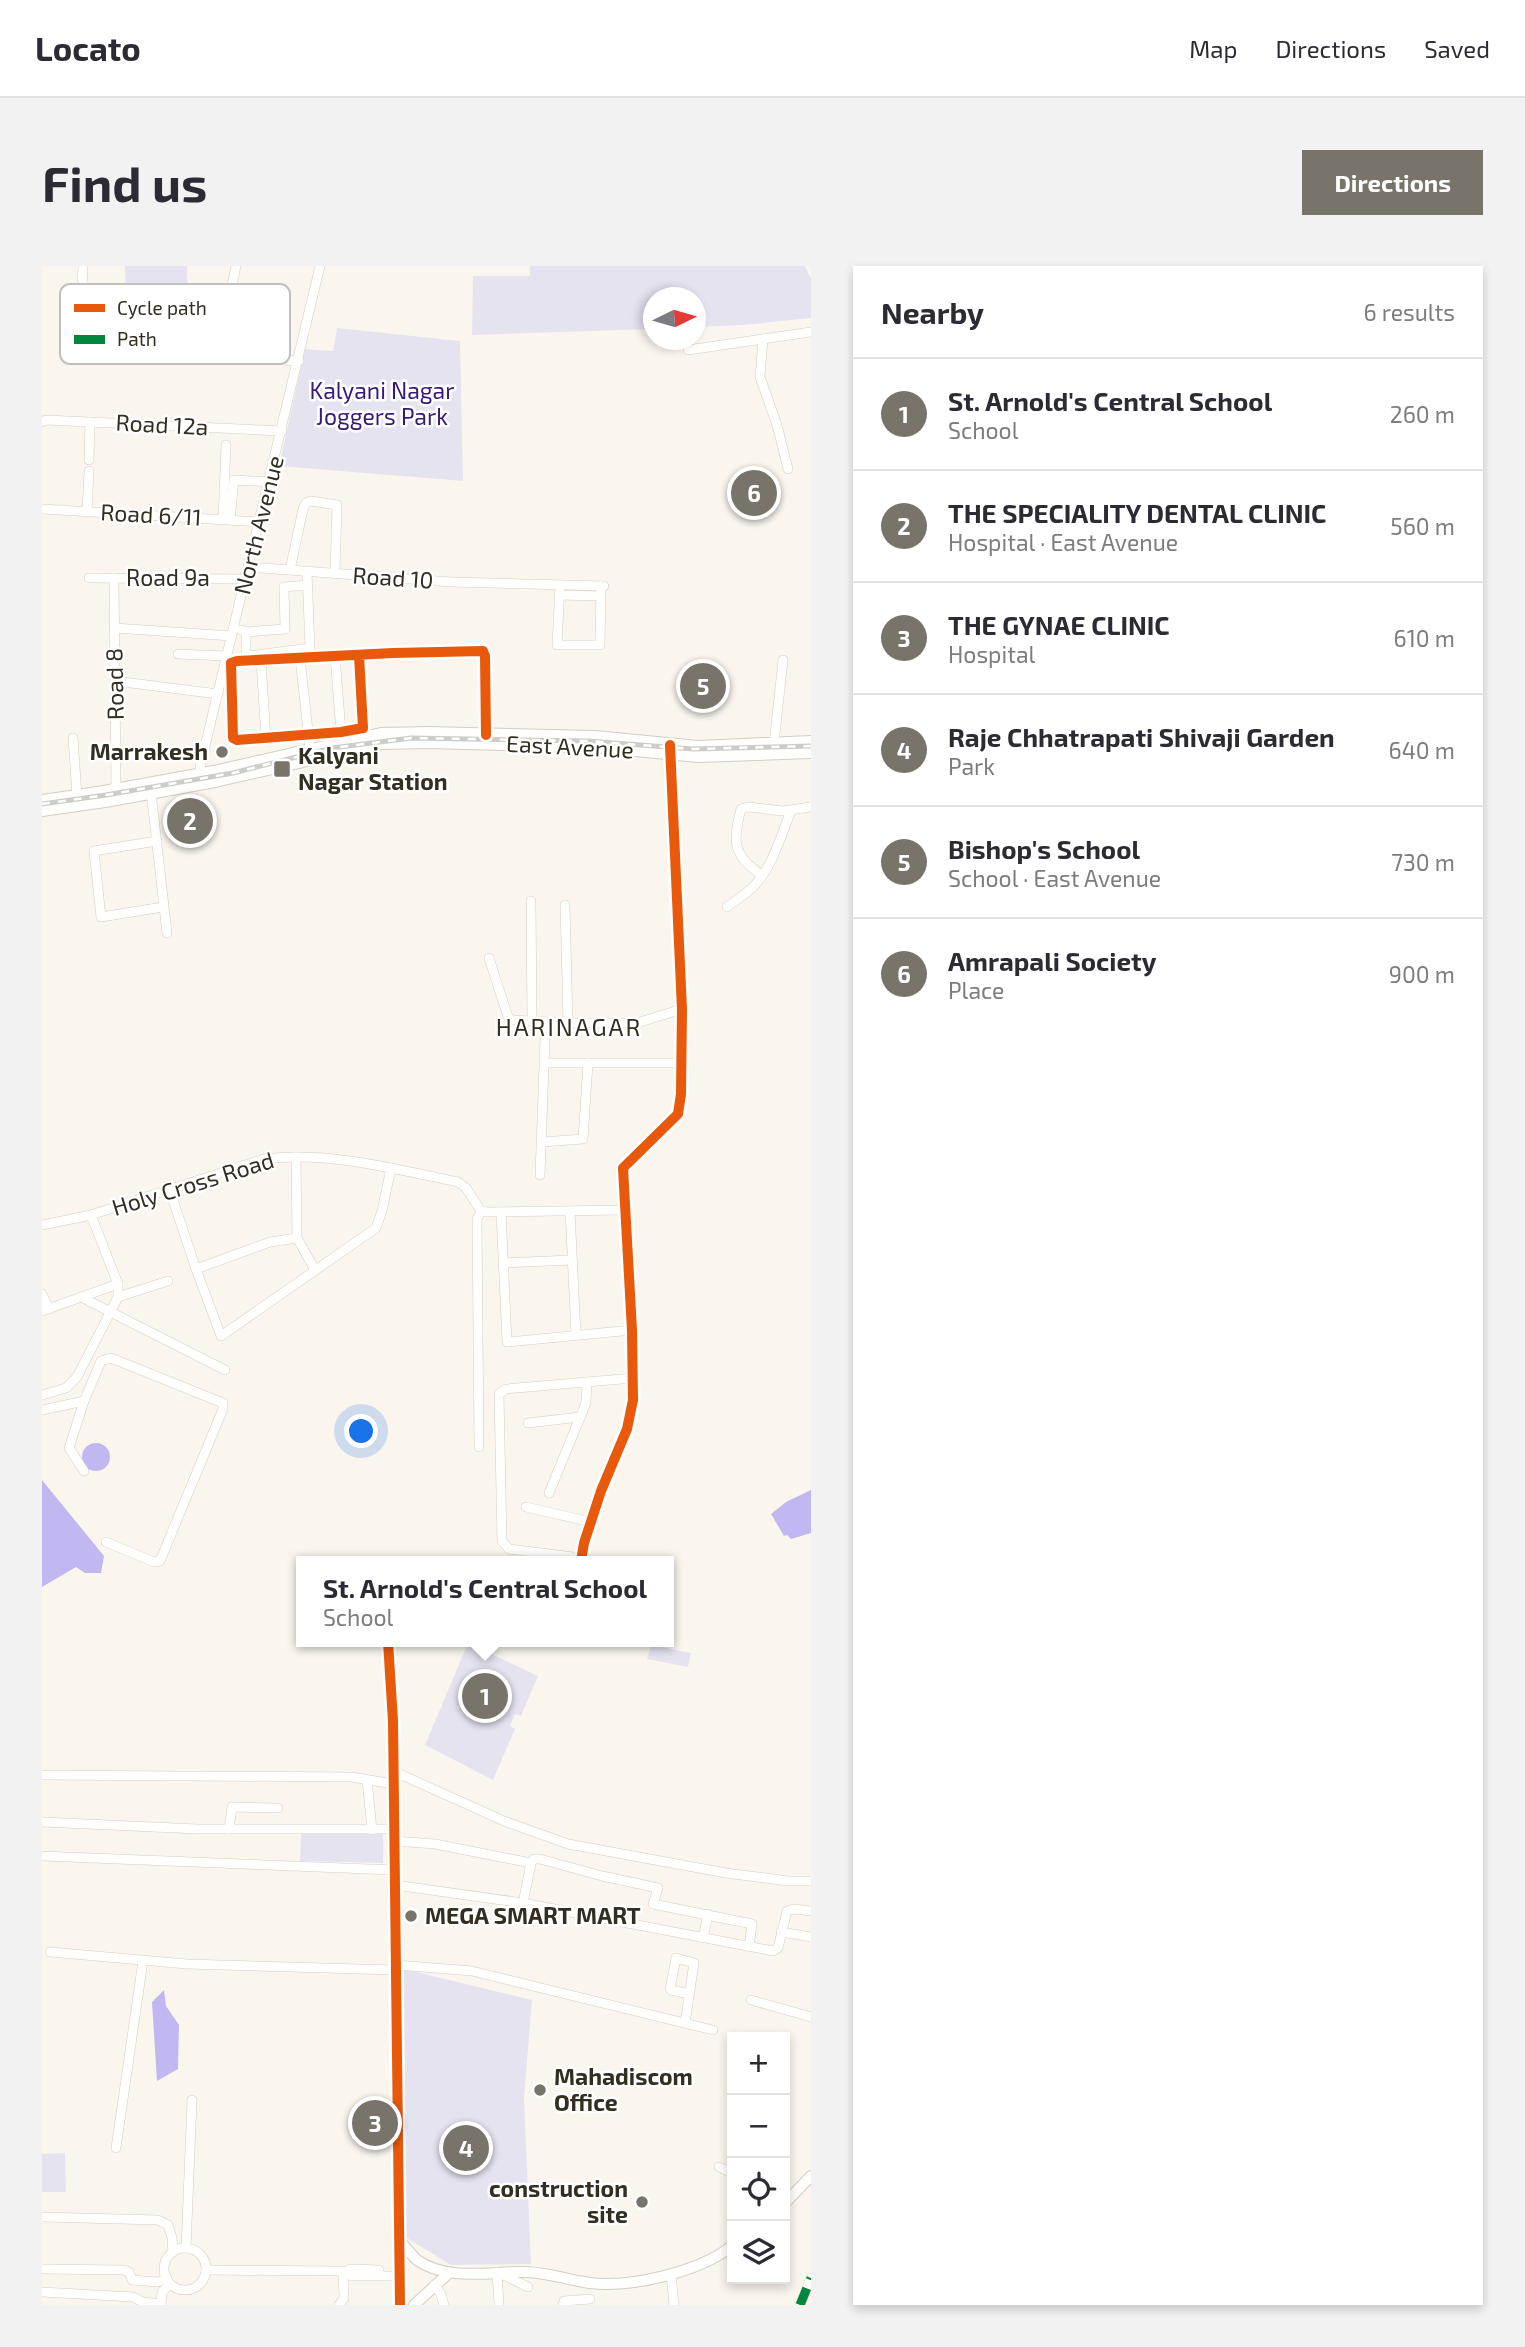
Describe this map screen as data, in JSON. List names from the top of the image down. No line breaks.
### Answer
{"streets":{"main road":["East Avenue"],"street":["Road 12a","Road 6/11","North Avenue","Road 9a","Road 10","Road 8","Holy Cross Road"]},"crossings":[["Road 12a","North Avenue"],["Road 6/11","North Avenue"],["North Avenue","Road 9a"],["North Avenue","Road 10"],["North Avenue","East Avenue"],["Road 9a","Road 8"],["Road 8","East Avenue"]],"districts":["HARINAGAR"],"parks":["Kalyani Nagar Joggers Park"],"places":{"other":["Marrakesh","MEGA SMART MART","Mahadiscom Office","construction site"],"transit":["Kalyani Nagar Station"]},"legend":["Cycle path","Path"],"north":"right","page":{"header":"Locato","nav":["Map","Directions","Saved"],"buttons":"Directions","title":"Find us","heading":["Nearby","6 results"],"list":[{"mark":"1","name":"St. Arnold's Central School","note":"School","value":"260 m"},{"mark":"2","name":"THE SPECIALITY DENTAL CLINIC","note":"Hospital · East Avenue","value":"560 m"},{"mark":"3","name":"THE GYNAE CLINIC","note":"Hospital","value":"610 m"},{"mark":"4","name":"Raje Chhatrapati Shivaji Garden","note":"Park","value":"640 m"},{"mark":"5","name":"Bishop's School","note":"School · East Avenue","value":"730 m"},{"mark":"6","name":"Amrapali Society","note":"Place","value":"900 m"}],"pins":["6","5","2","1","3","4"],"popup":["St. Arnold's Central School","School"],"map_buttons":["+","−"]}}
